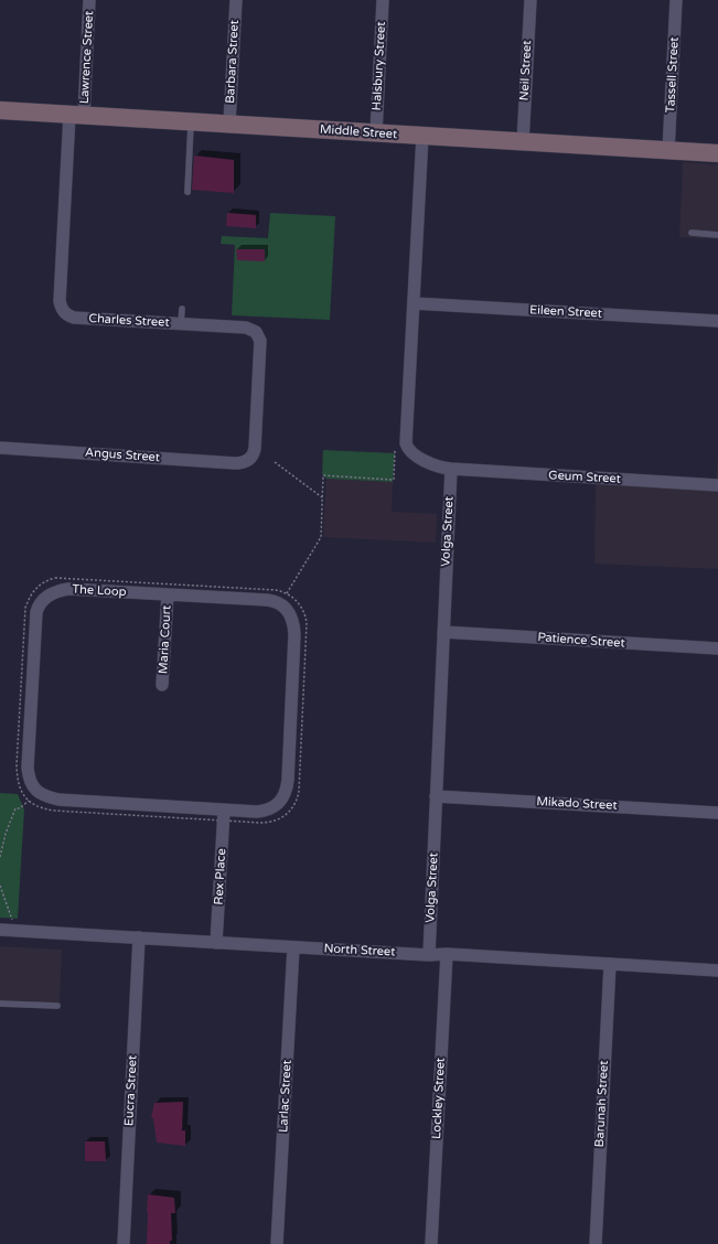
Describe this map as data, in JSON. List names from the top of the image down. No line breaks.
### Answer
{"streets":{"street":["Lawrence Street","Barbara Street","Halsbury Street","Neil Street","Tassell Street","Middle Street","Eileen Street","Charles Street","Angus Street","Geum Street","Volga Street","The Loop","Maria Court","Patience Street","Mikado Street","Rex Place","North Street","Eucra Street","Larlac Street","Lockley Street","Barunah Street"]},"crossings":[["Lawrence Street","Middle Street"],["Lawrence Street","Charles Street"],["Barbara Street","Middle Street"],["Halsbury Street","Middle Street"],["Neil Street","Middle Street"],["Tassell Street","Middle Street"],["Middle Street","Charles Street"],["Charles Street","Angus Street"],["Geum Street","Volga Street"],["Volga Street","Patience Street"],["Volga Street","Mikado Street"],["Volga Street","North Street"],["The Loop","Maria Court"],["The Loop","Rex Place"],["Rex Place","North Street"],["North Street","Eucra Street"],["North Street","Larlac Street"],["North Street","Lockley Street"],["North Street","Barunah Street"]]}
